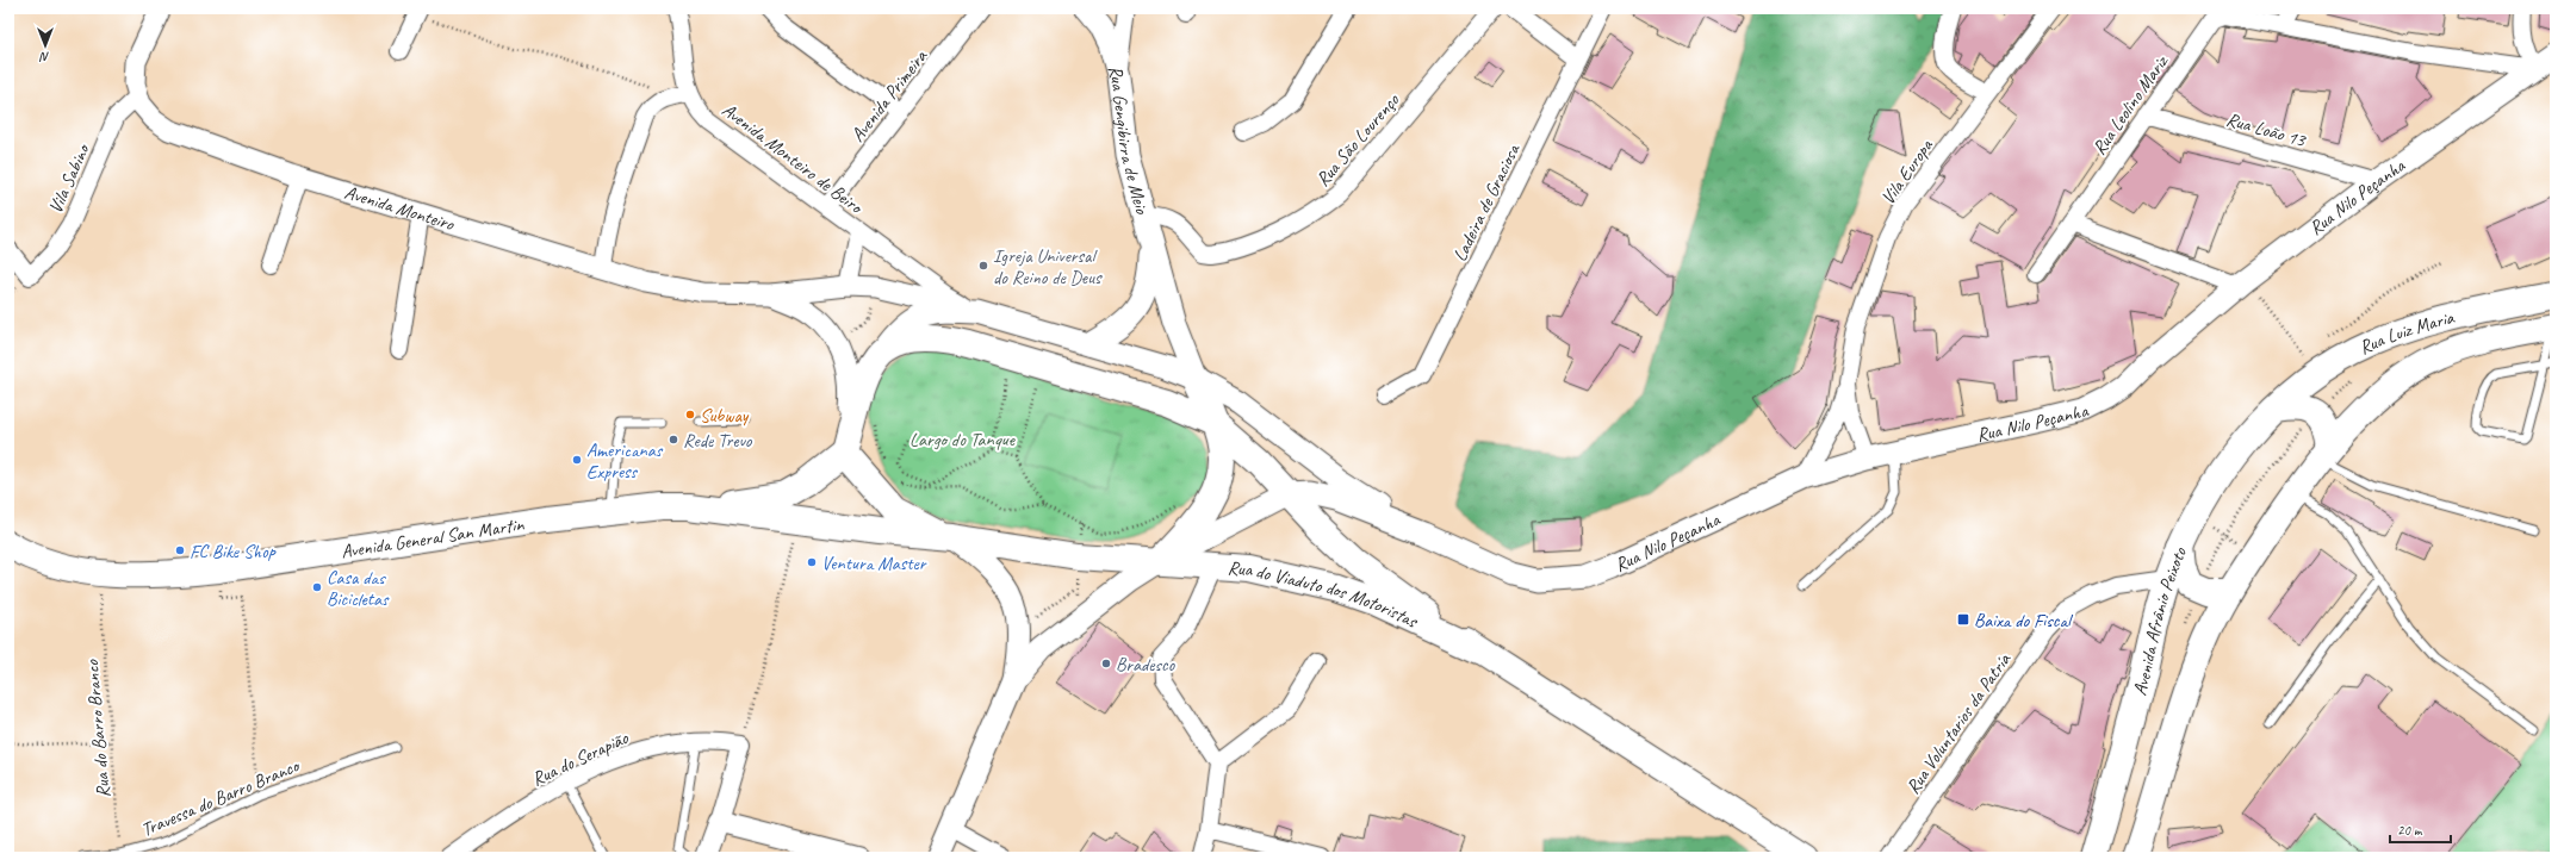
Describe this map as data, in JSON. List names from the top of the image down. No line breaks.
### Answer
{"streets":{"main road":["Rua Gengibirra de Meio","Rua Nilo Peçanha","Rua Luiz Maria","Avenida General San Martin","Rua do Viaduto dos Motoristas","Avenida Afrânio Peixoto"],"street":["Avenida Primeira","Rua Leolino Mariz","Rua Loão 13","Rua São Lourenço","Avenida Monteiro de Beiro","Vila Europa","Vila Sabino","Ladeira de Graciosa","Avenida Monteiro","Rua Voluntarios da Patría","Rua do Serapião"],"lane":["Travessa do Barro Branco"],"path":["Rua do Barro Branco"]},"crossings":[["Avenida Primeira","Avenida Monteiro de Beiro"],["Rua Leolino Mariz","Rua Loão 13"],["Rua Loão 13","Rua Nilo Peçanha"],["Rua Gengibirra de Meio","Rua São Lourenço"],["Rua Gengibirra de Meio","Rua Nilo Peçanha"],["Vila Europa","Rua Nilo Peçanha"],["Vila Sabino","Avenida Monteiro"],["Rua Nilo Peçanha","Rua do Viaduto dos Motoristas"],["Rua Luiz Maria","Avenida Afrânio Peixoto"],["Avenida Afrânio Peixoto","Rua Voluntarios da Patría"],["Rua do Barro Branco","Travessa do Barro Branco"]],"parks":["Largo do Tanque"],"places":{"other":["Igreja Universal do Reino de Deus","Subway","Rede Trevo","Americanas Express","FC Bike Shop","Ventura Master","Casa das Bicicletas","Bradesco"],"transit":["Baixa do Fiscal"]},"scale_bar":"20 m","north":"bottom"}
